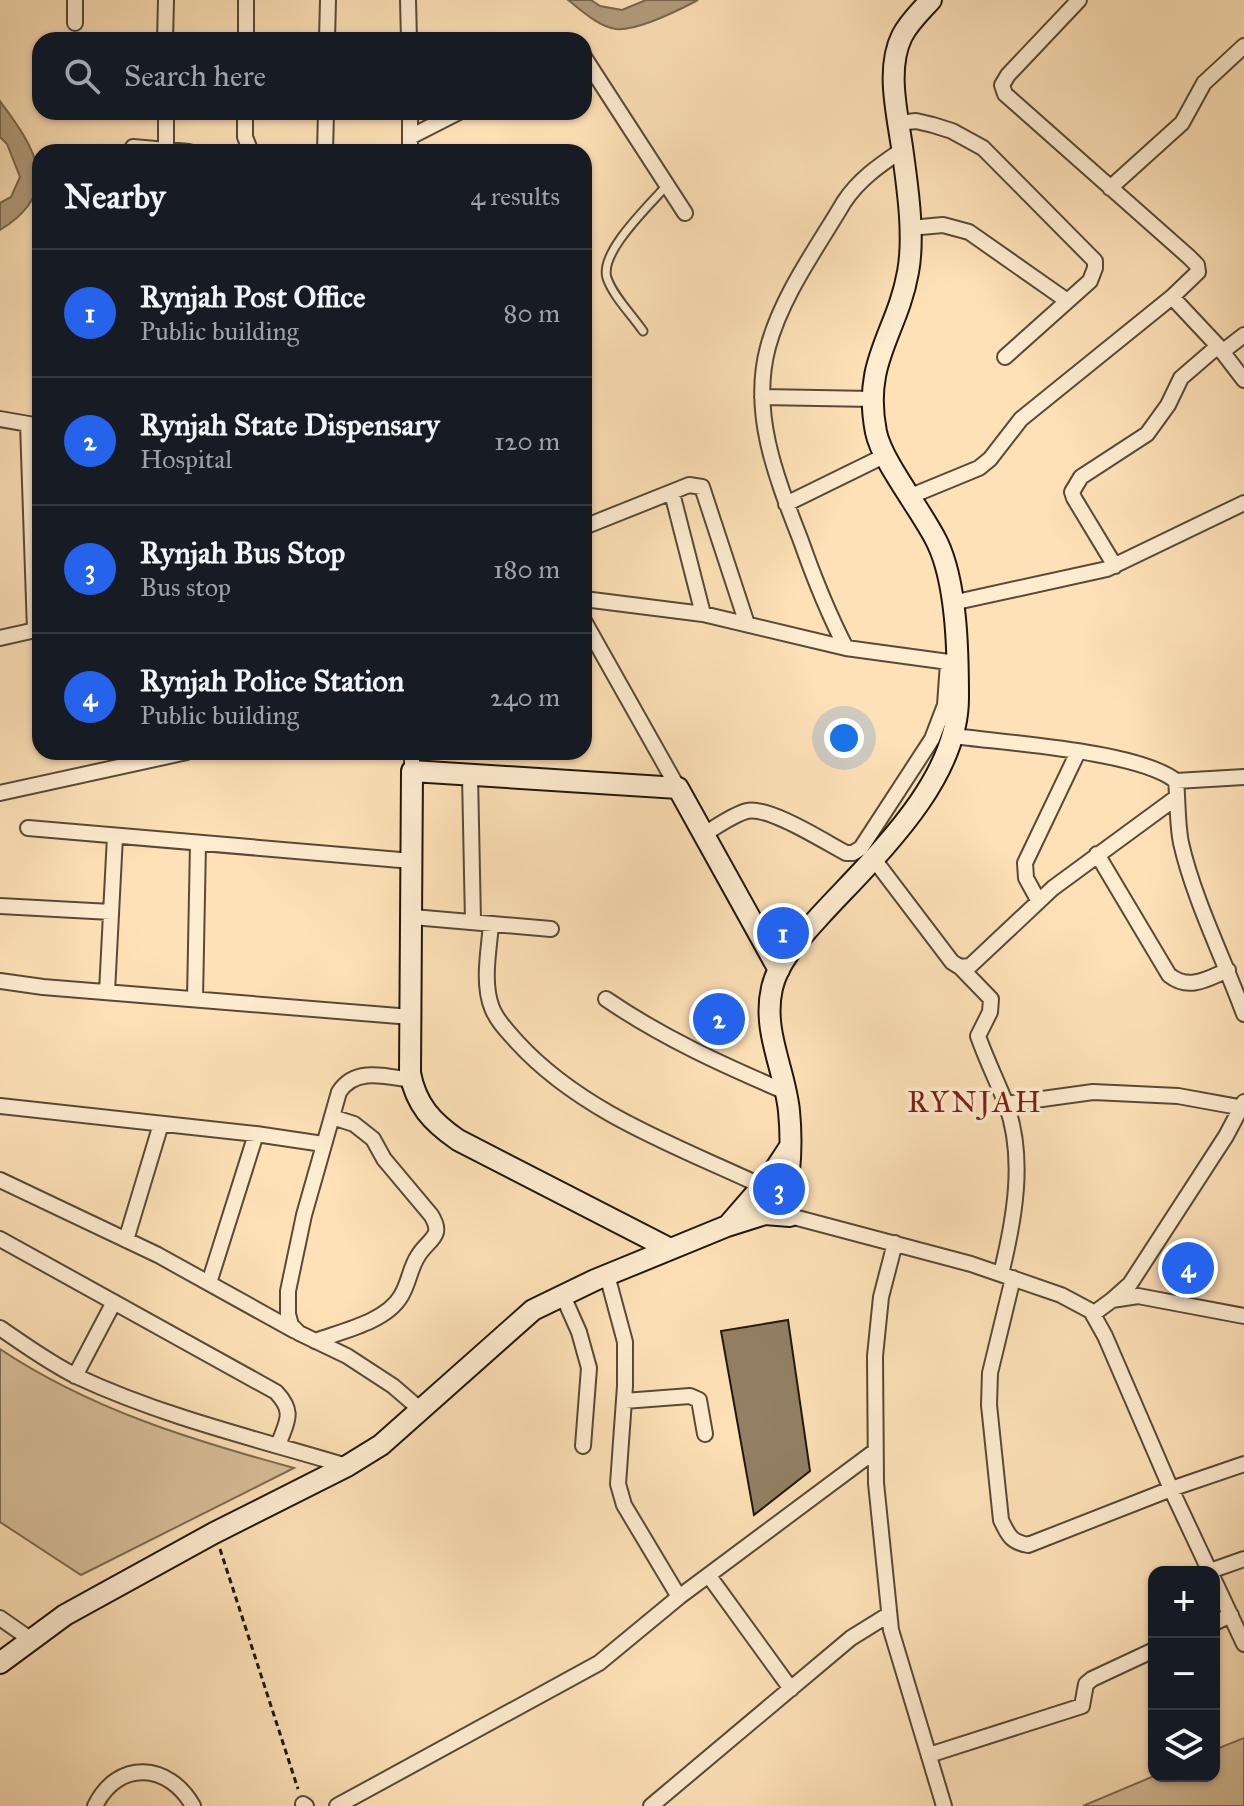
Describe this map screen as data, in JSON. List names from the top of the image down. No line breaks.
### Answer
{"districts":["RYNJAH"],"page":{"search":"Search here","heading":["Nearby","4 results"],"list":[{"mark":"1","name":"Rynjah Post Office","note":"Public building","value":"80 m"},{"mark":"2","name":"Rynjah State Dispensary","note":"Hospital","value":"120 m"},{"mark":"3","name":"Rynjah Bus Stop","note":"Bus stop","value":"180 m"},{"mark":"4","name":"Rynjah Police Station","note":"Public building","value":"240 m"}],"pins":["1","2","3","4"],"map_buttons":["+","−"]}}
